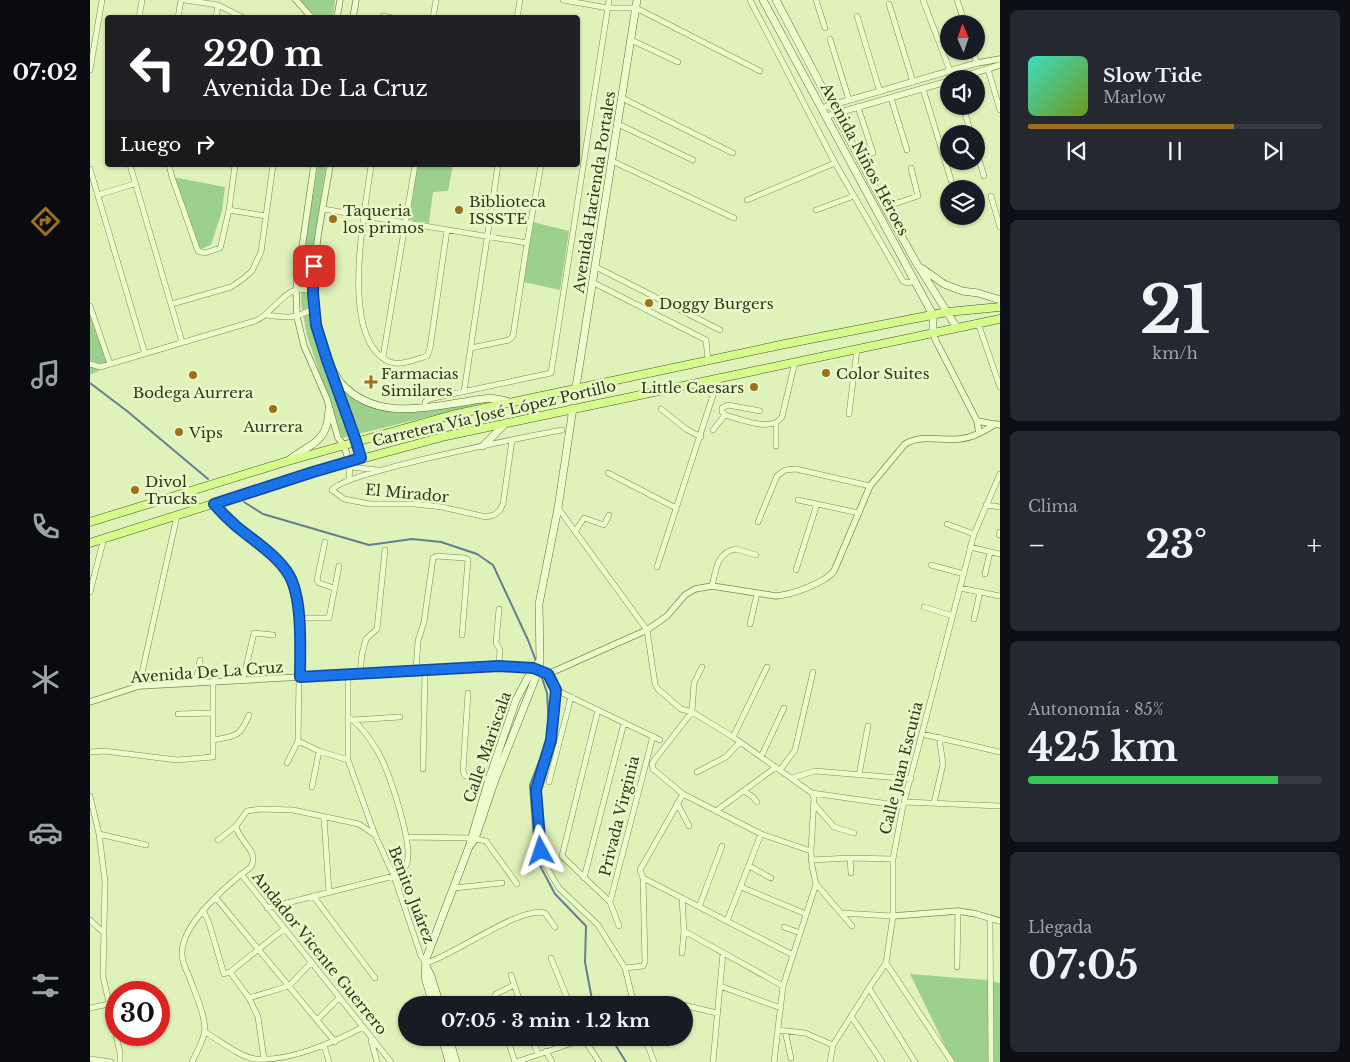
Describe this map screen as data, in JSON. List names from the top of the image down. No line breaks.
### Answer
{"streets":{"main road":["Avenida Niños Héroes","Avenida Hacienda Portales","Carretera Vía José López Portillo","Calle Mariscala"],"street":["El Mirador","Avenida De La Cruz","Calle Juan Escutia","Privada Virginia","Benito Juárez","Andador Vicente Guerrero"]},"crossings":[["Avenida Niños Héroes","Carretera Vía José López Portillo"],["Avenida Hacienda Portales","Carretera Vía José López Portillo"],["Carretera Vía José López Portillo","El Mirador"],["Carretera Vía José López Portillo","Calle Mariscala"],["Avenida De La Cruz","Calle Mariscala"],["Avenida De La Cruz","Benito Juárez"],["Calle Mariscala","Benito Juárez"]],"places":{"other":["Biblioteca ISSSTE","Taqueria los primos","Doggy Burgers","Color Suites","Bodega Aurrera","Little Caesars","Aurrera","Vips","Divol Trucks"],"health":["Farmacias Similares"]},"north":"top","page":{"tabs":"07:02","turn":["220 m","Avenida De La Cruz"],"song":["Slow Tide","Marlow"],"then":"Luego","tile":[["21","km/h"],"Clima",["Autonomía · 85%","425 km"],["Llegada","07:05"]],"heat":["−","23°","+"],"limit":"30","trip":"07:05 · 3 min · 1.2 km"}}
